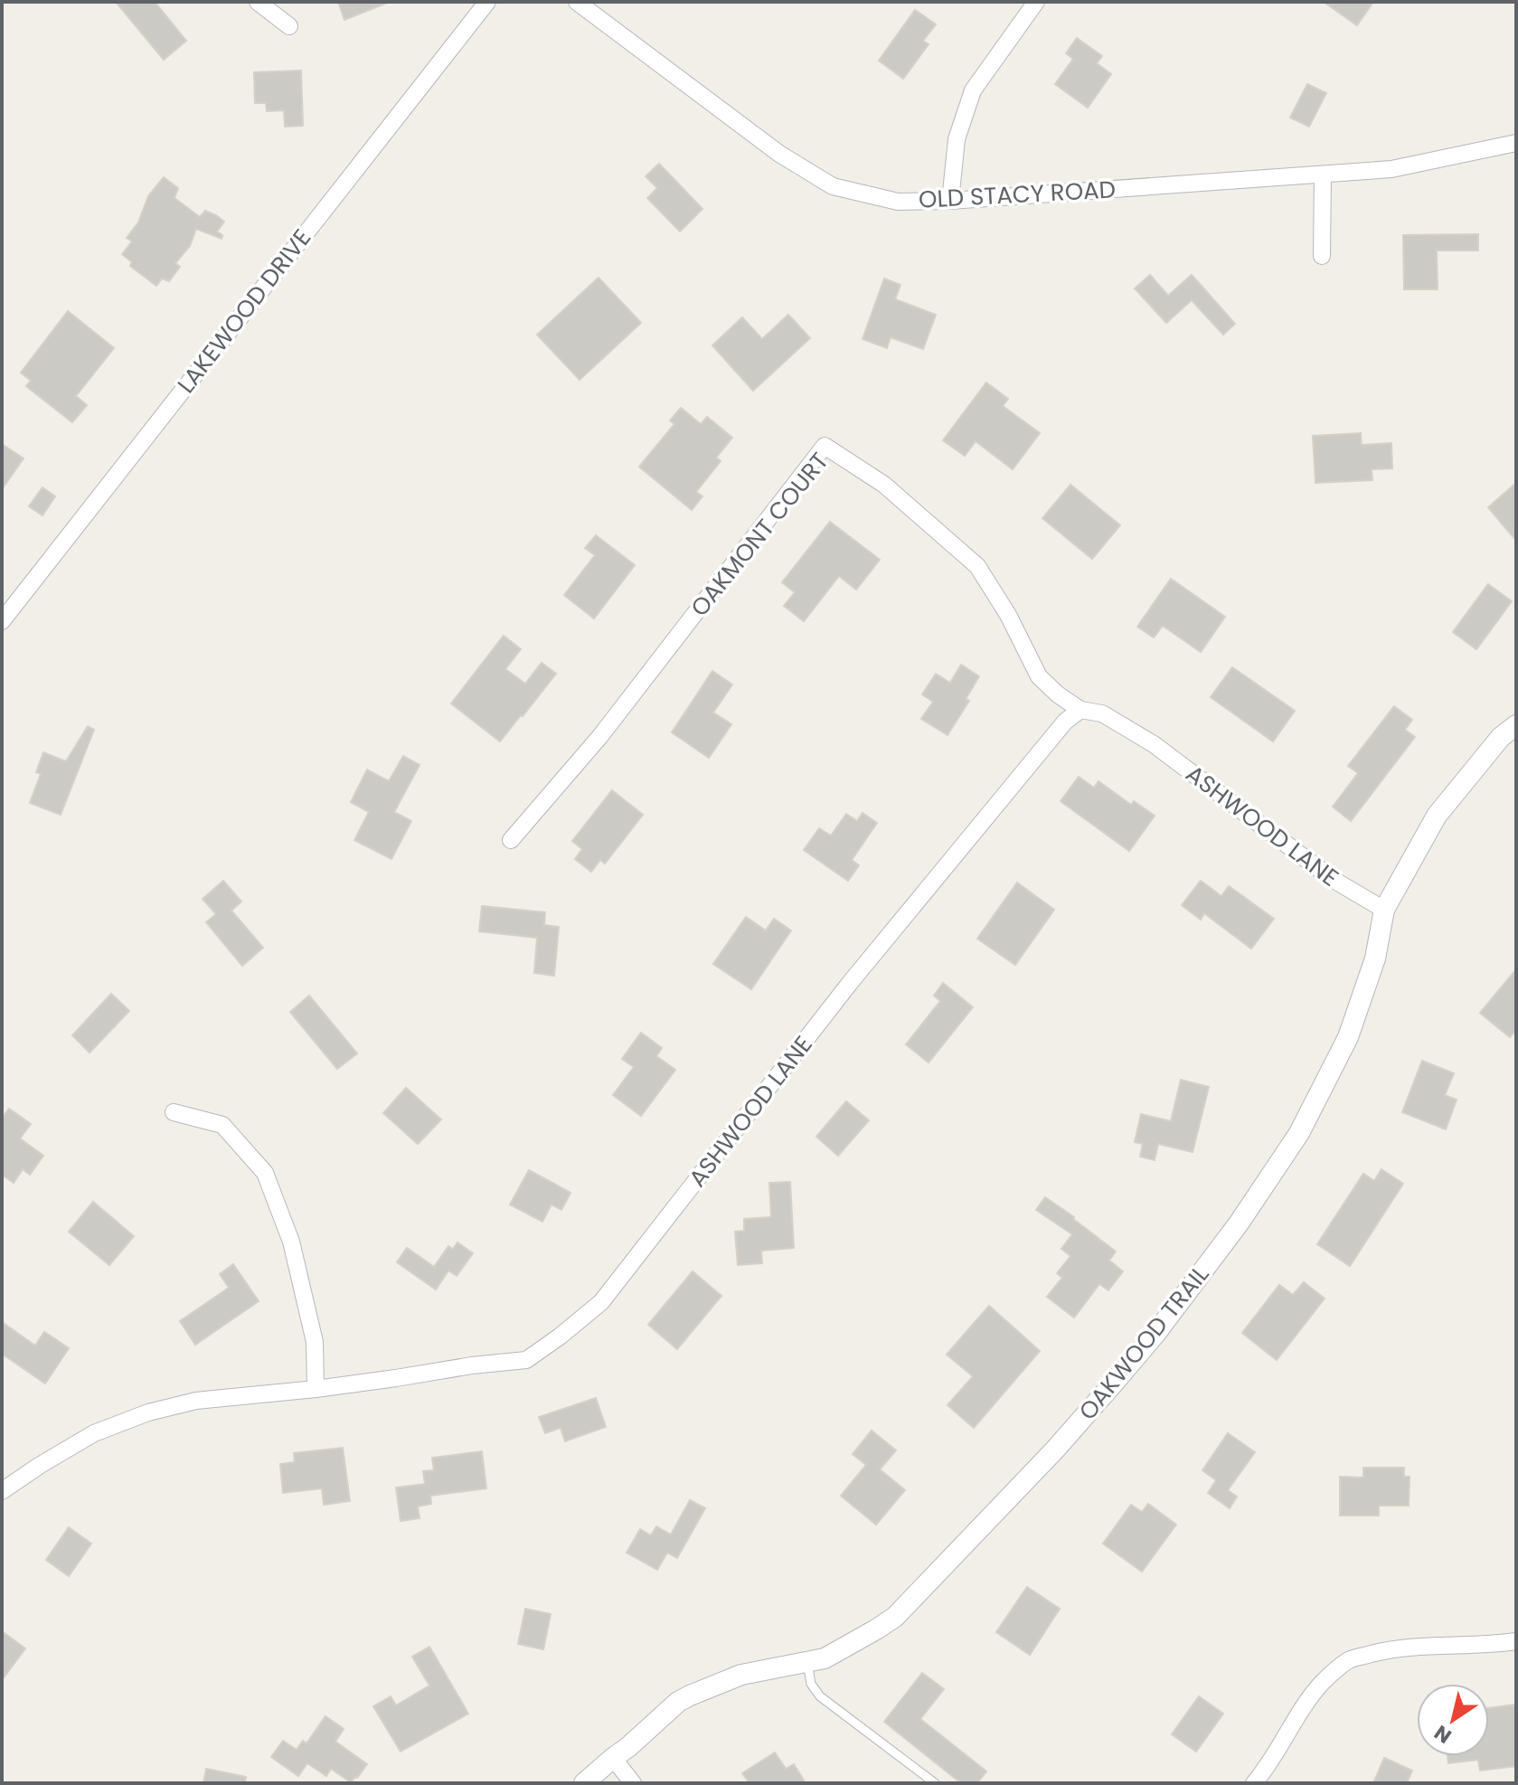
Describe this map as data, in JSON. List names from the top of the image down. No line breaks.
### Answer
{"streets":{"street":["OLD STACY ROAD","LAKEWOOD DRIVE","OAKMONT COURT","ASHWOOD LANE","OAKWOOD TRAIL"]},"crossings":[["OAKMONT COURT","ASHWOOD LANE"],["ASHWOOD LANE","OAKWOOD TRAIL"]],"north":"bottom left"}
